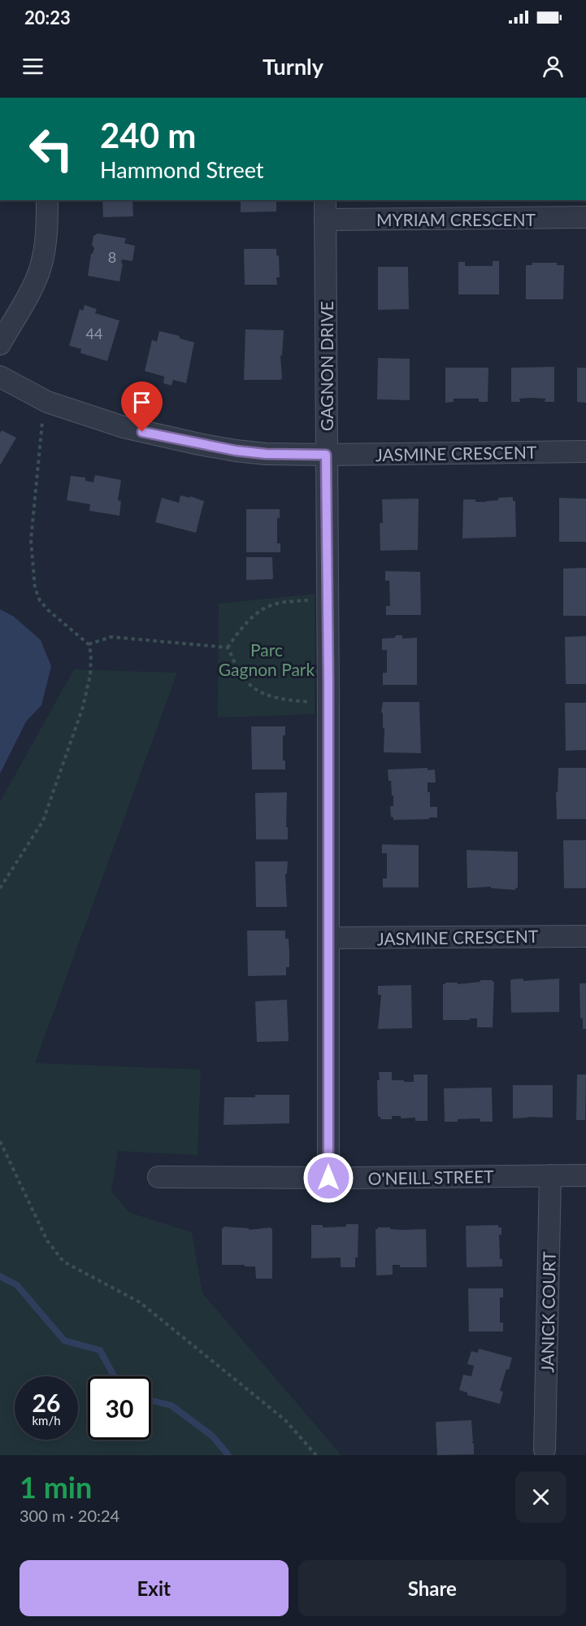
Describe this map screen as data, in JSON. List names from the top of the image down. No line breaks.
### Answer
{"streets":{"street":["MYRIAM CRESCENT","GAGNON DRIVE","JASMINE CRESCENT","O'NEILL STREET","JANICK COURT"]},"crossings":[["MYRIAM CRESCENT","GAGNON DRIVE"],["GAGNON DRIVE","JASMINE CRESCENT"],["GAGNON DRIVE","O'NEILL STREET"],["O'NEILL STREET","JANICK COURT"]],"parks":["Parc Gagnon Park"],"house_numbers":["8","44"],"page":{"status":"20:23","header":"Turnly","turn":["240 m","Hammond Street"],"speed":"26 km/h","limit":"30","heading":["1 min","300 m · 20:24"],"buttons":["Exit","Share"]}}
